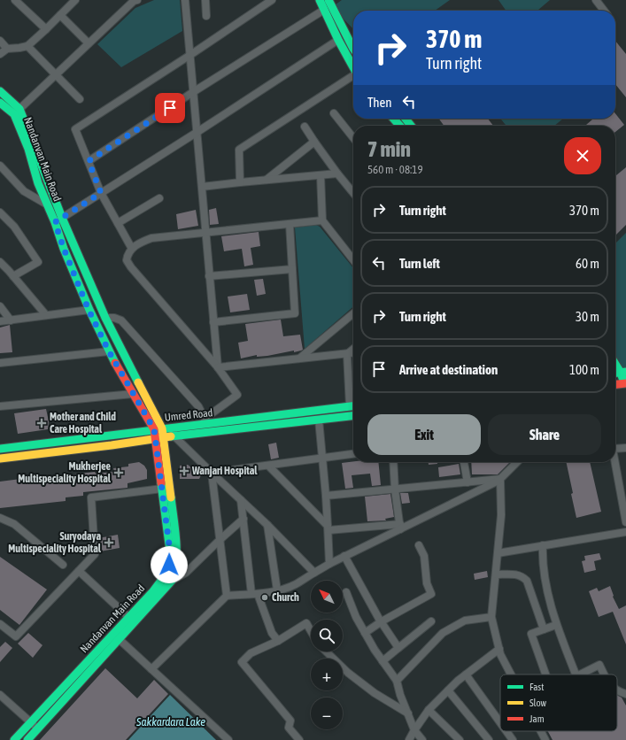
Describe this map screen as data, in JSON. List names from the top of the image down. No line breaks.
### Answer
{"streets":{"main road":["Nandanvan Main Road","Umred Road"]},"crossings":[["Nandanvan Main Road","Umred Road"]],"water":["Sakkardara Lake"],"places":{"health":["Mother and Child Care Hospital","Wanjari Hospital","Mukherjee Multispeciality Hospital","Suryodaya Multispeciality Hospital"],"other":["Church"]},"legend":["Fast","Slow","Jam"],"north":"top left","page":{"turn":["370 m","Turn right"],"then":"Then","heading":["7 min","560 m · 08:19"],"list":[{"name":"Turn right","value":"370 m"},{"name":"Turn left","value":"60 m"},{"name":"Turn right","value":"30 m"},{"name":"Arrive at destination","value":"100 m"}],"buttons":["Exit","Share"],"map_buttons":["+","−"]}}
